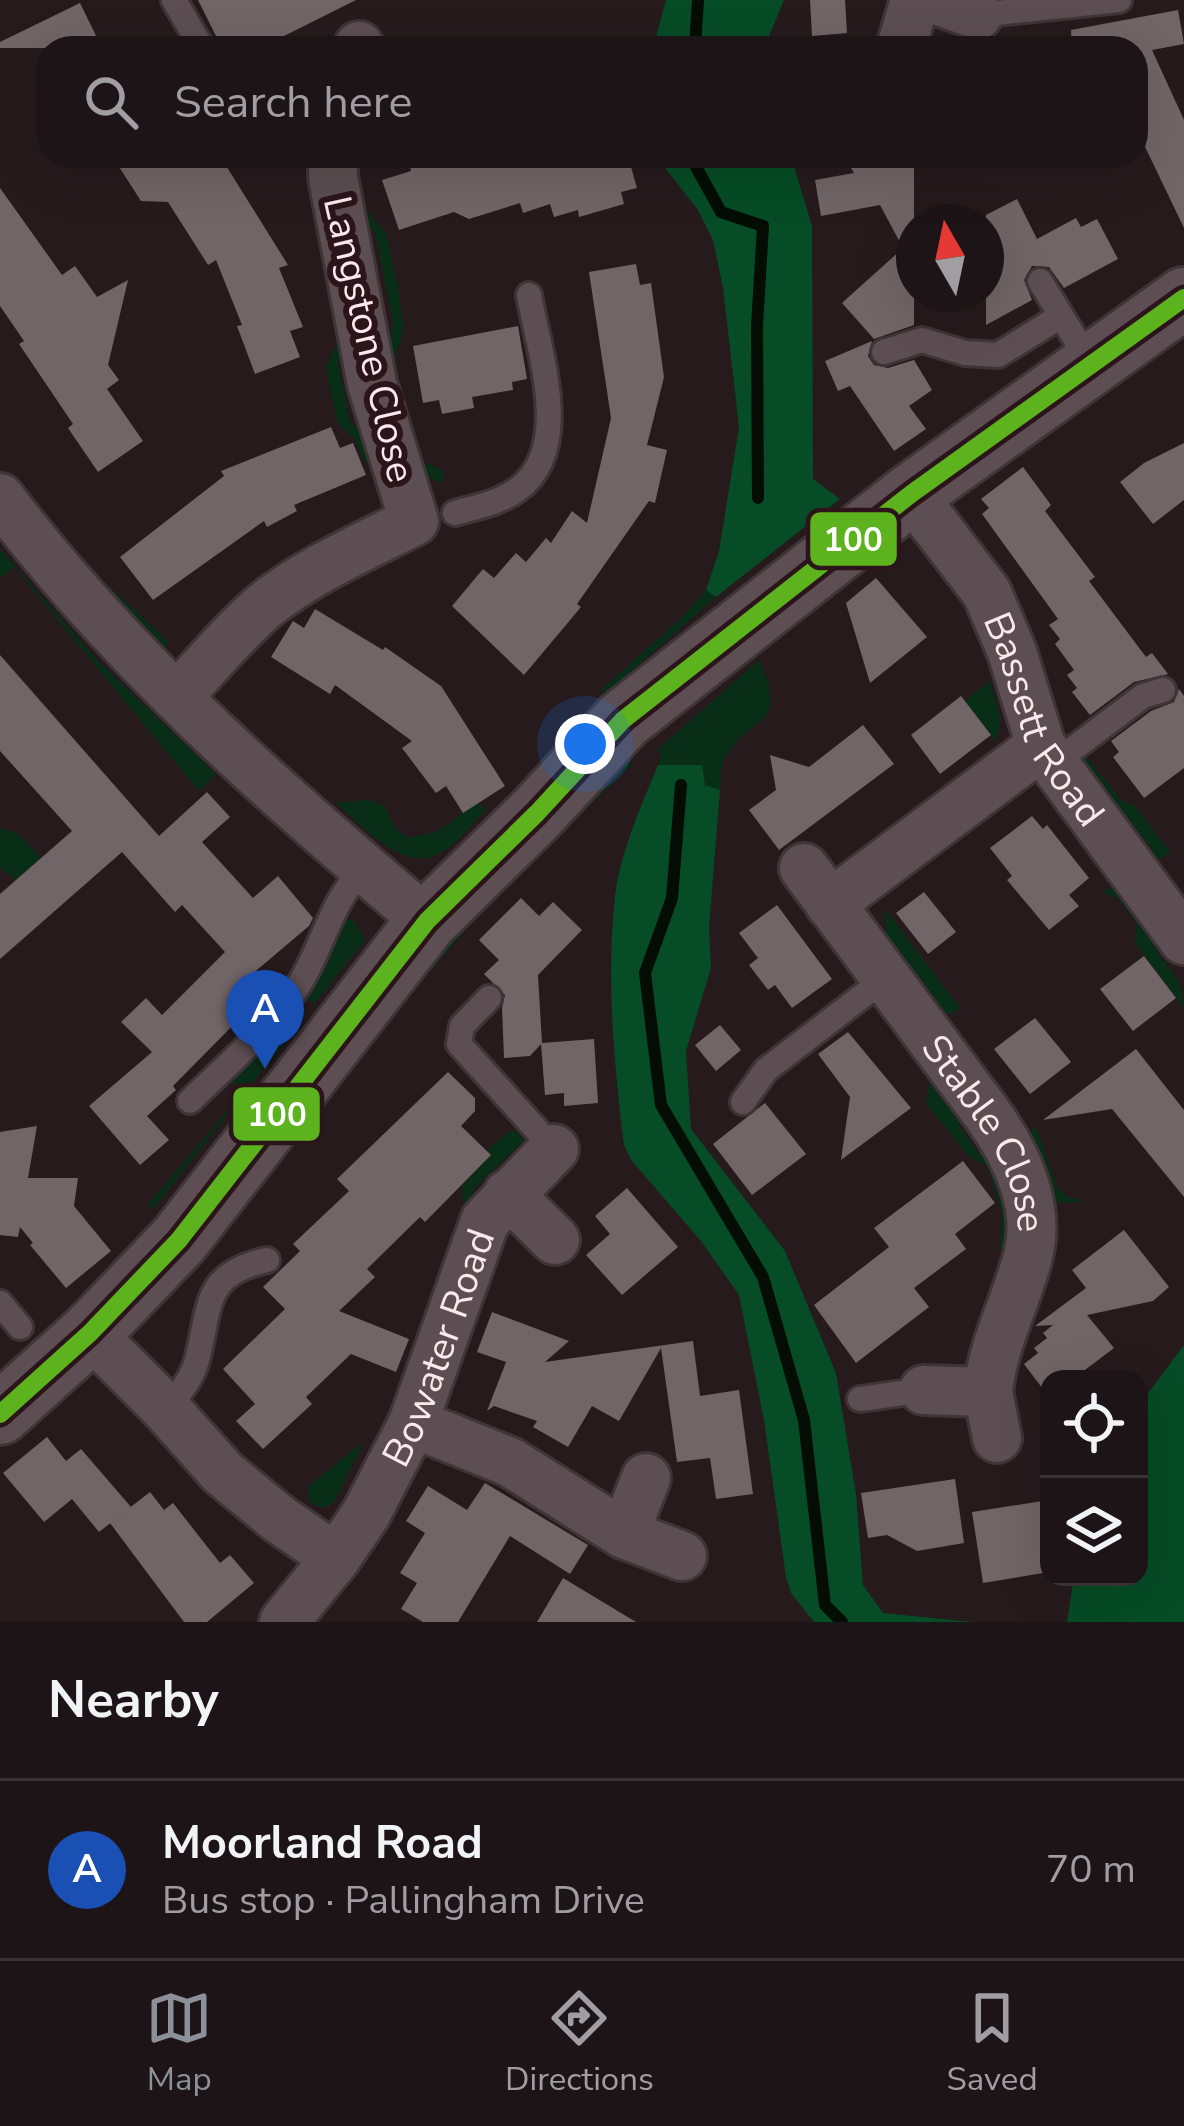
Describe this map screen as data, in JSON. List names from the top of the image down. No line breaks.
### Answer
{"streets":{"street":["Langstone Close","Bassett Road","Stable Close","Bowater Road"]},"crossings":[["Bassett Road","Stable Close"]],"lines":["transit line 100"],"north":"top","page":{"search":"Search here","pins":"A","heading":"Nearby","list":[{"mark":"A","name":"Moorland Road","note":"Bus stop · Pallingham Drive","value":"70 m"}],"nav":["Map","Directions","Saved"]}}
